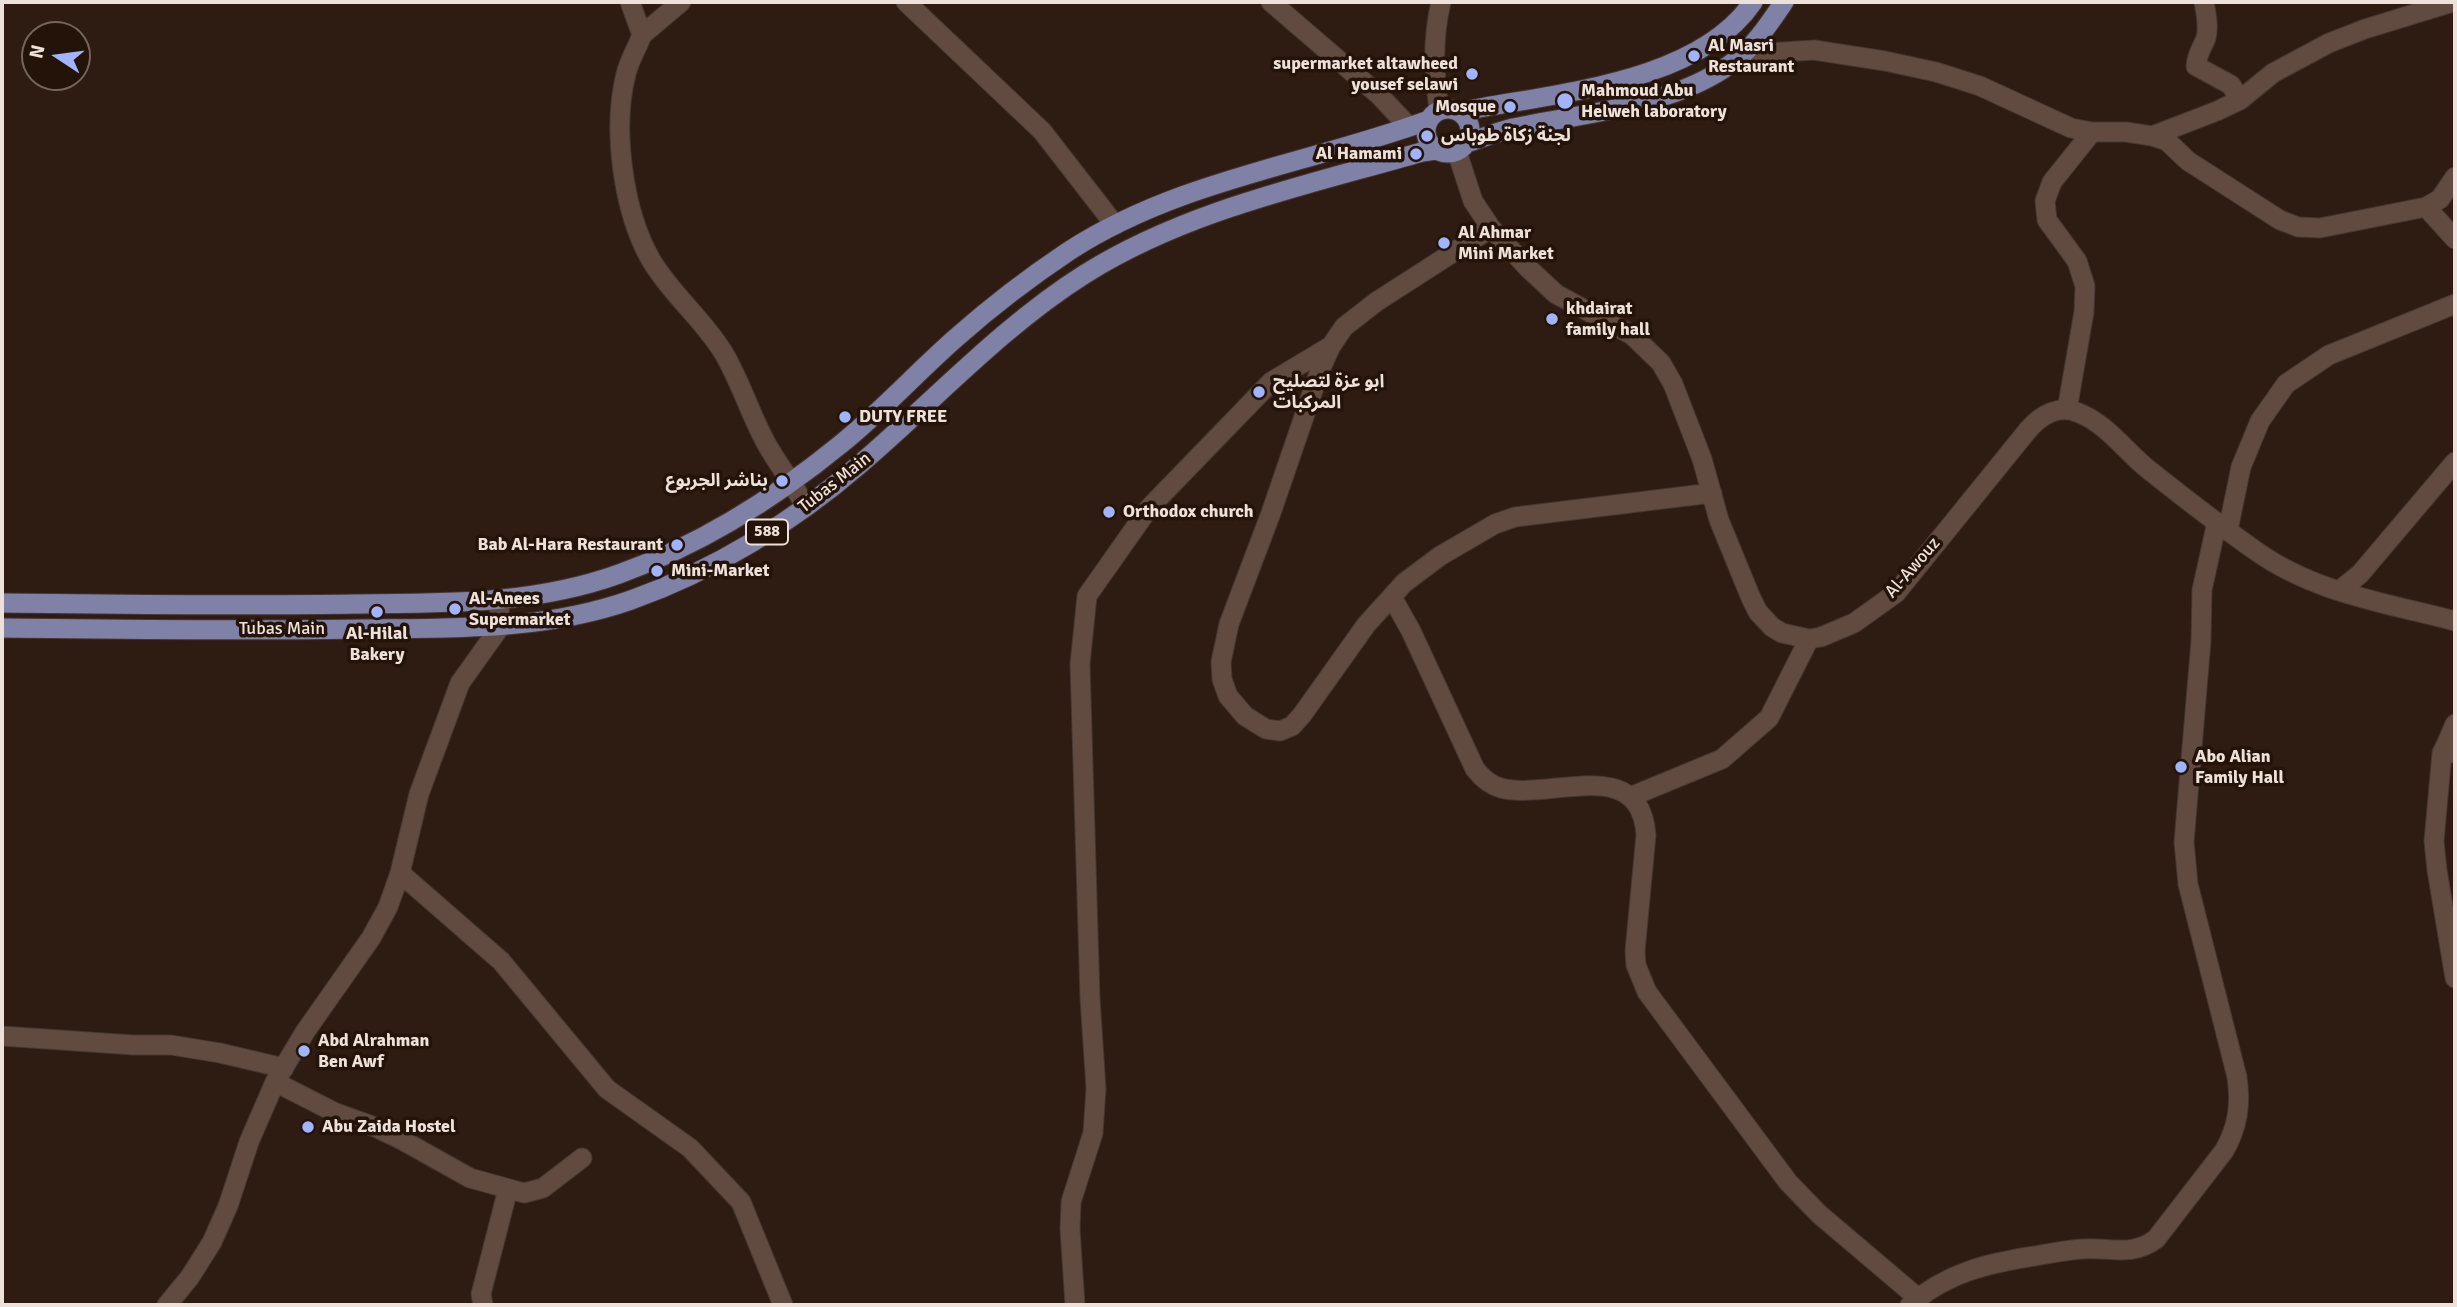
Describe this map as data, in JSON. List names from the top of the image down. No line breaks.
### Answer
{"streets":{"main road":["Tubas Main","588"],"street":["Al-Awouz"]},"places":["Al Masri Restaurant","supermarket altawheed yousef selawi","Mahmoud Abu Helweh laboratory","Mosque","لجنة زكاة طوباس","Al Hamami","Al Ahmar Mini Market","khdairat family hall","ابو عزة لتصليح المركبات","DUTY FREE","بناشر الجربوع","Orthodox church","Bab Al-Hara Restaurant","Mini-Market","Al-Anees Supermarket","Al-Hilal Bakery","Abo Alian Family Hall","Abd Alrahman Ben Awf","Abu Zaida Hostel"],"north":"left"}
